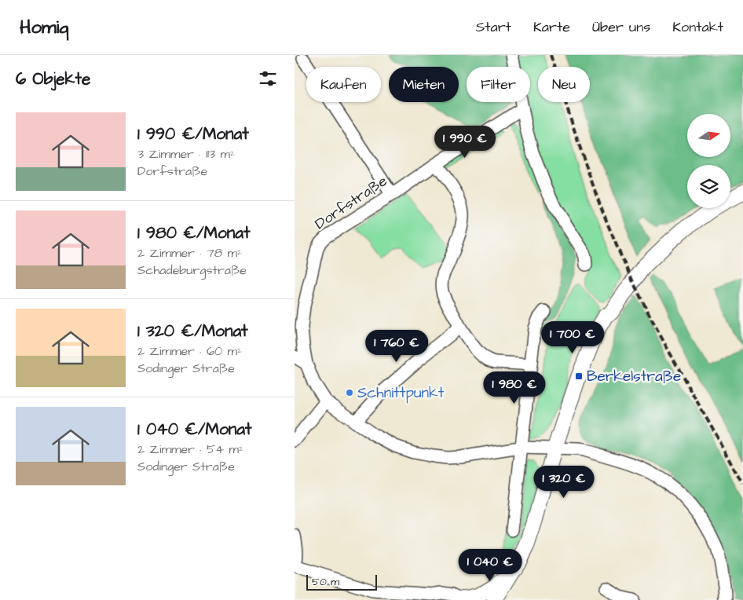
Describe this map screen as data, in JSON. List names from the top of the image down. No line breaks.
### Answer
{"streets":{"street":["Dorfstraße"]},"places":{"transit":["Berkelstraße"],"other":["Schnittpunkt"]},"scale_bar":"50 m","north":"right","page":{"header":"Homiq","nav":["Start","Karte","Über uns","Kontakt"],"heading":"6 Objekte","chip":["Kaufen","Mieten","Filter","Neu"],"list":[{"name":"1 990 €/Monat","note":"3 Zimmer · 113 m² · Dorfstraße"},{"name":"1 980 €/Monat","note":"2 Zimmer · 78 m² · Schadeburgstraße"},{"name":"1 320 €/Monat","note":"2 Zimmer · 60 m² · Sodinger Straße"},{"name":"1 040 €/Monat","note":"2 Zimmer · 54 m² · Sodinger Straße"}],"price":["1 990 €","1 700 €","1 760 €","1 980 €","1 320 €","1 040 €"],"scale":"50 m"}}
